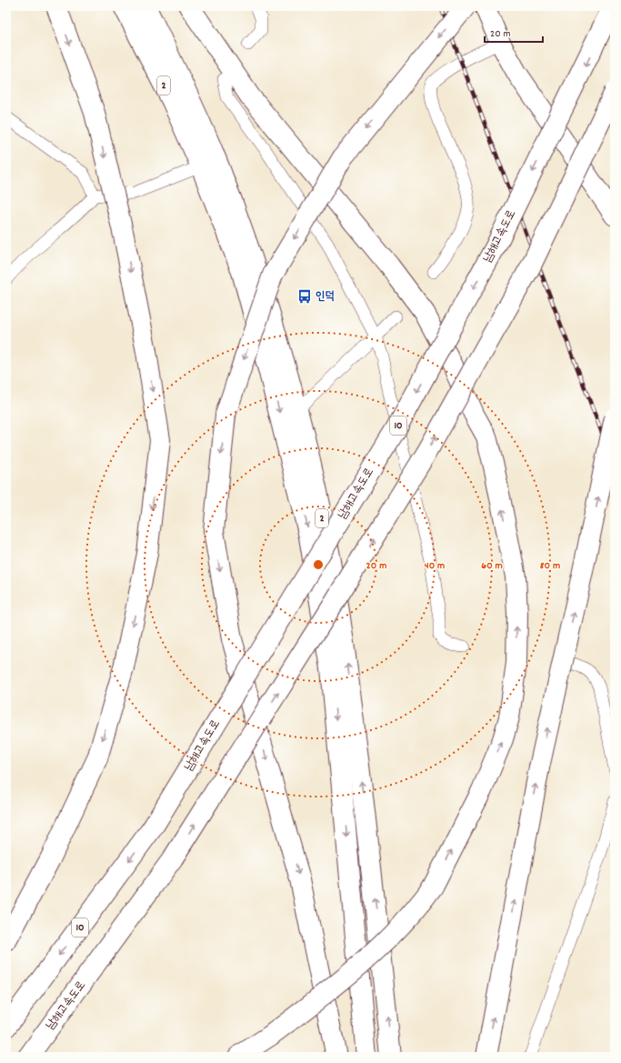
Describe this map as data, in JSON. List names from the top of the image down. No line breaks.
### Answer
{"streets":{"main road":["2","남해고속도로","10"]},"places":{"bus stop":["인덕"]},"scale_bar":"20 m","rings":["20 m","40 m","60 m","80 m"]}
